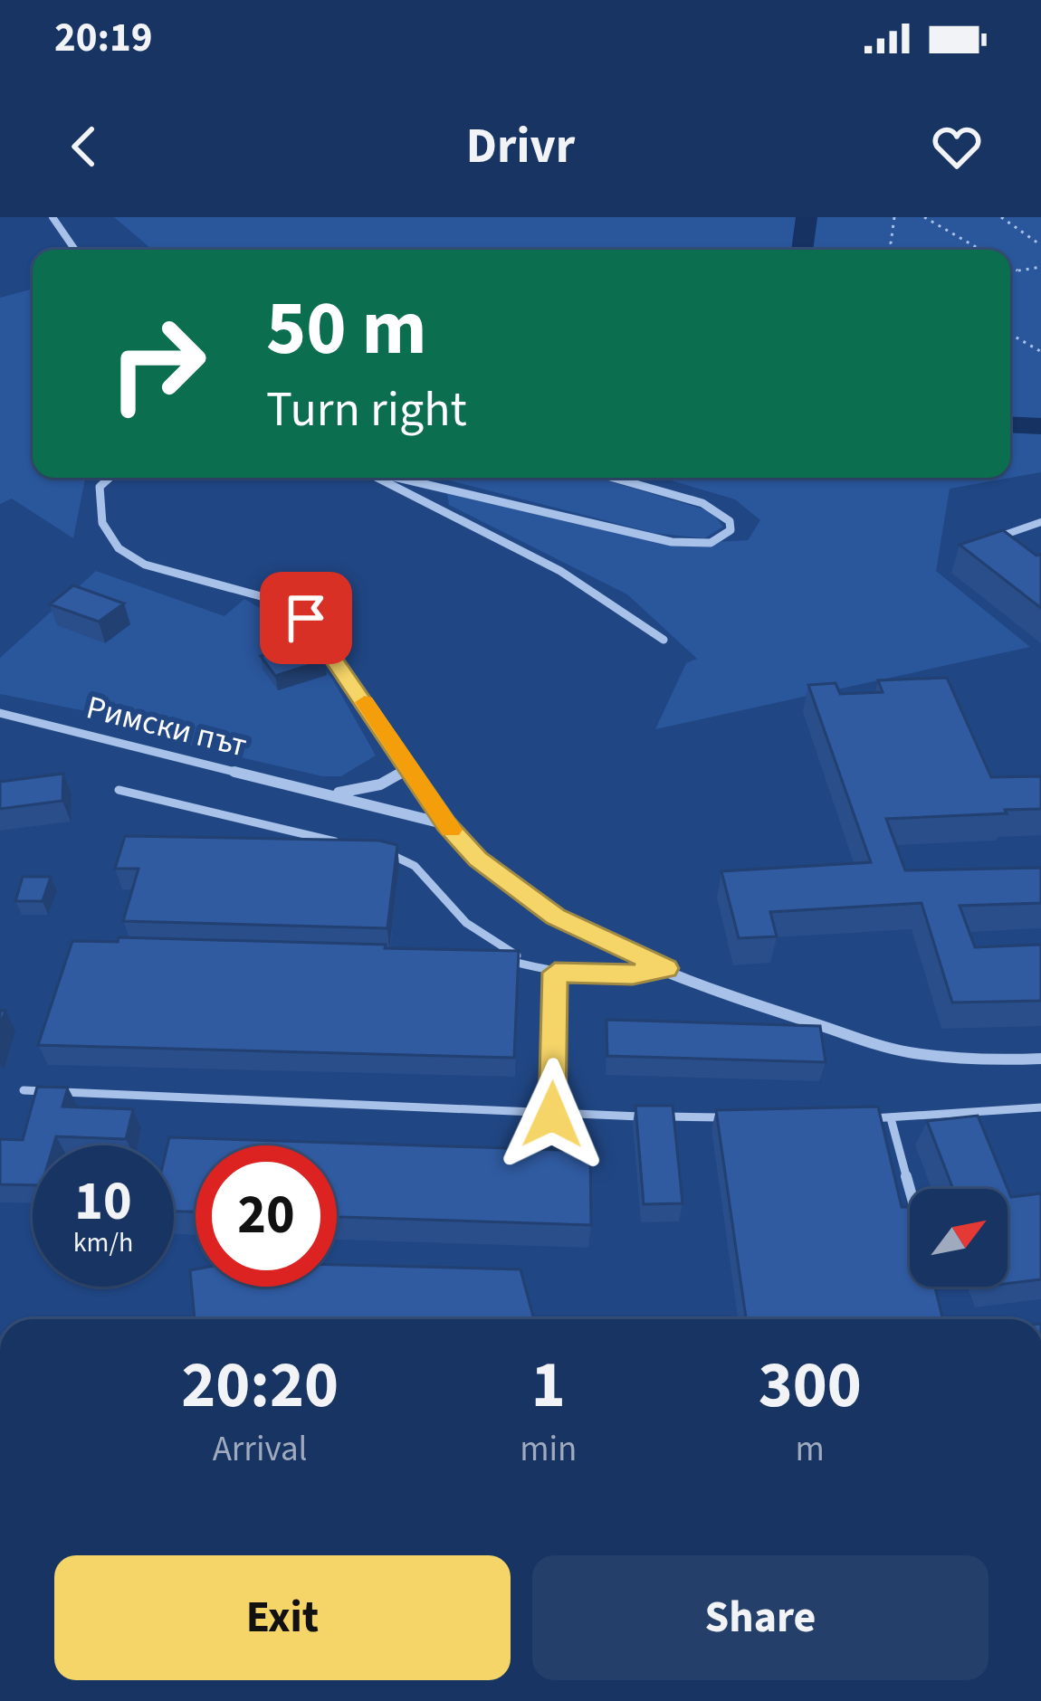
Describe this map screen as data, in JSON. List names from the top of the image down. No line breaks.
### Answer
{"streets":{"street":["Римски път"]},"north":"top right","page":{"status":"20:19","header":"Drivr","turn":["50 m","Turn right"],"speed":"10 km/h","limit":"20","eta":["20:20","Arrival","1","min","300","m"],"buttons":["Exit","Share"]}}
